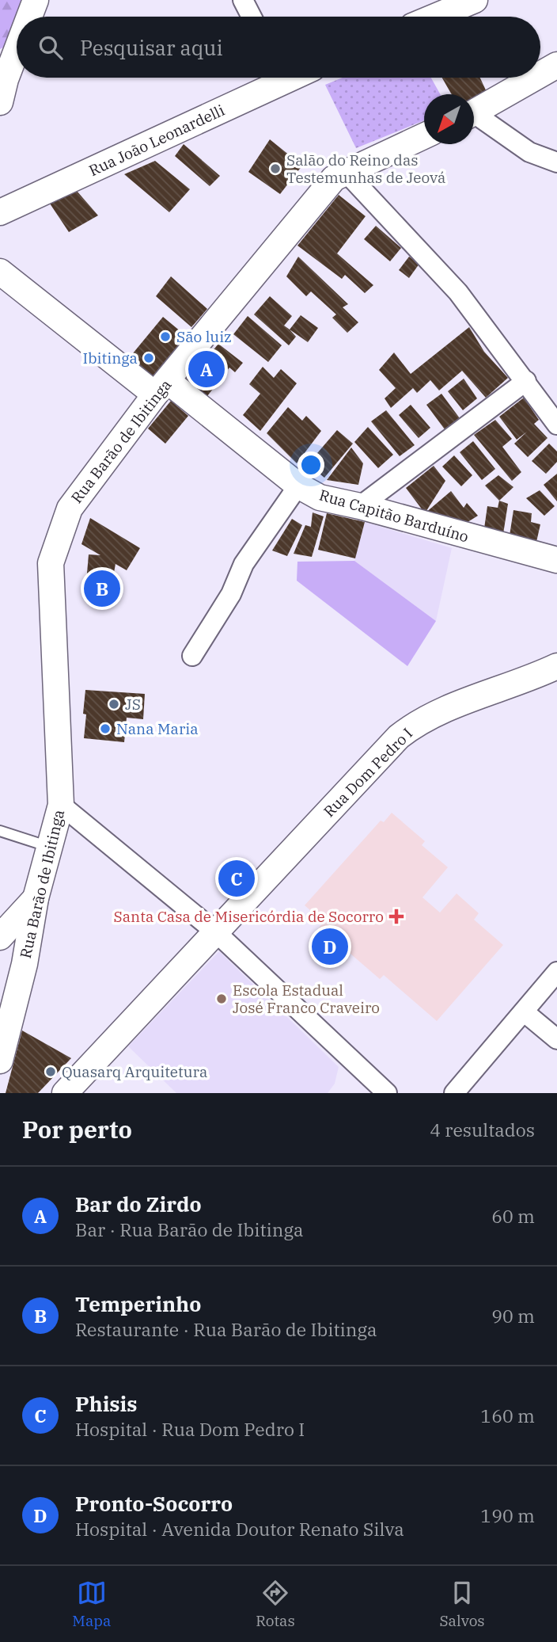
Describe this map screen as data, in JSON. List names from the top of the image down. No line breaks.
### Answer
{"streets":{"street":["Rua João Leonardelli","Rua Barão de Ibitinga","Rua Capitão Barduíno","Rua Dom Pedro I"]},"crossings":[["Rua Barão de Ibitinga","Rua Capitão Barduíno"]],"places":{"other":["Salão do Reino das Testemunhas de Jeová","São luiz","Ibitinga","JS","Nana Maria","Escola Estadual José Franco Craveiro","Quasarq Arquitetura"],"health":["Santa Casa de Misericórdia de Socorro"]},"north":"bottom left","page":{"search":"Pesquisar aqui","pins":["A","B","C","D"],"heading":["Por perto","4 resultados"],"list":[{"mark":"A","name":"Bar do Zirdo","note":"Bar · Rua Barão de Ibitinga","value":"60 m"},{"mark":"B","name":"Temperinho","note":"Restaurante · Rua Barão de Ibitinga","value":"90 m"},{"mark":"C","name":"Phisis","note":"Hospital · Rua Dom Pedro I","value":"160 m"},{"mark":"D","name":"Pronto-Socorro","note":"Hospital · Avenida Doutor Renato Silva","value":"190 m"}],"nav":["Mapa","Rotas","Salvos"]}}
